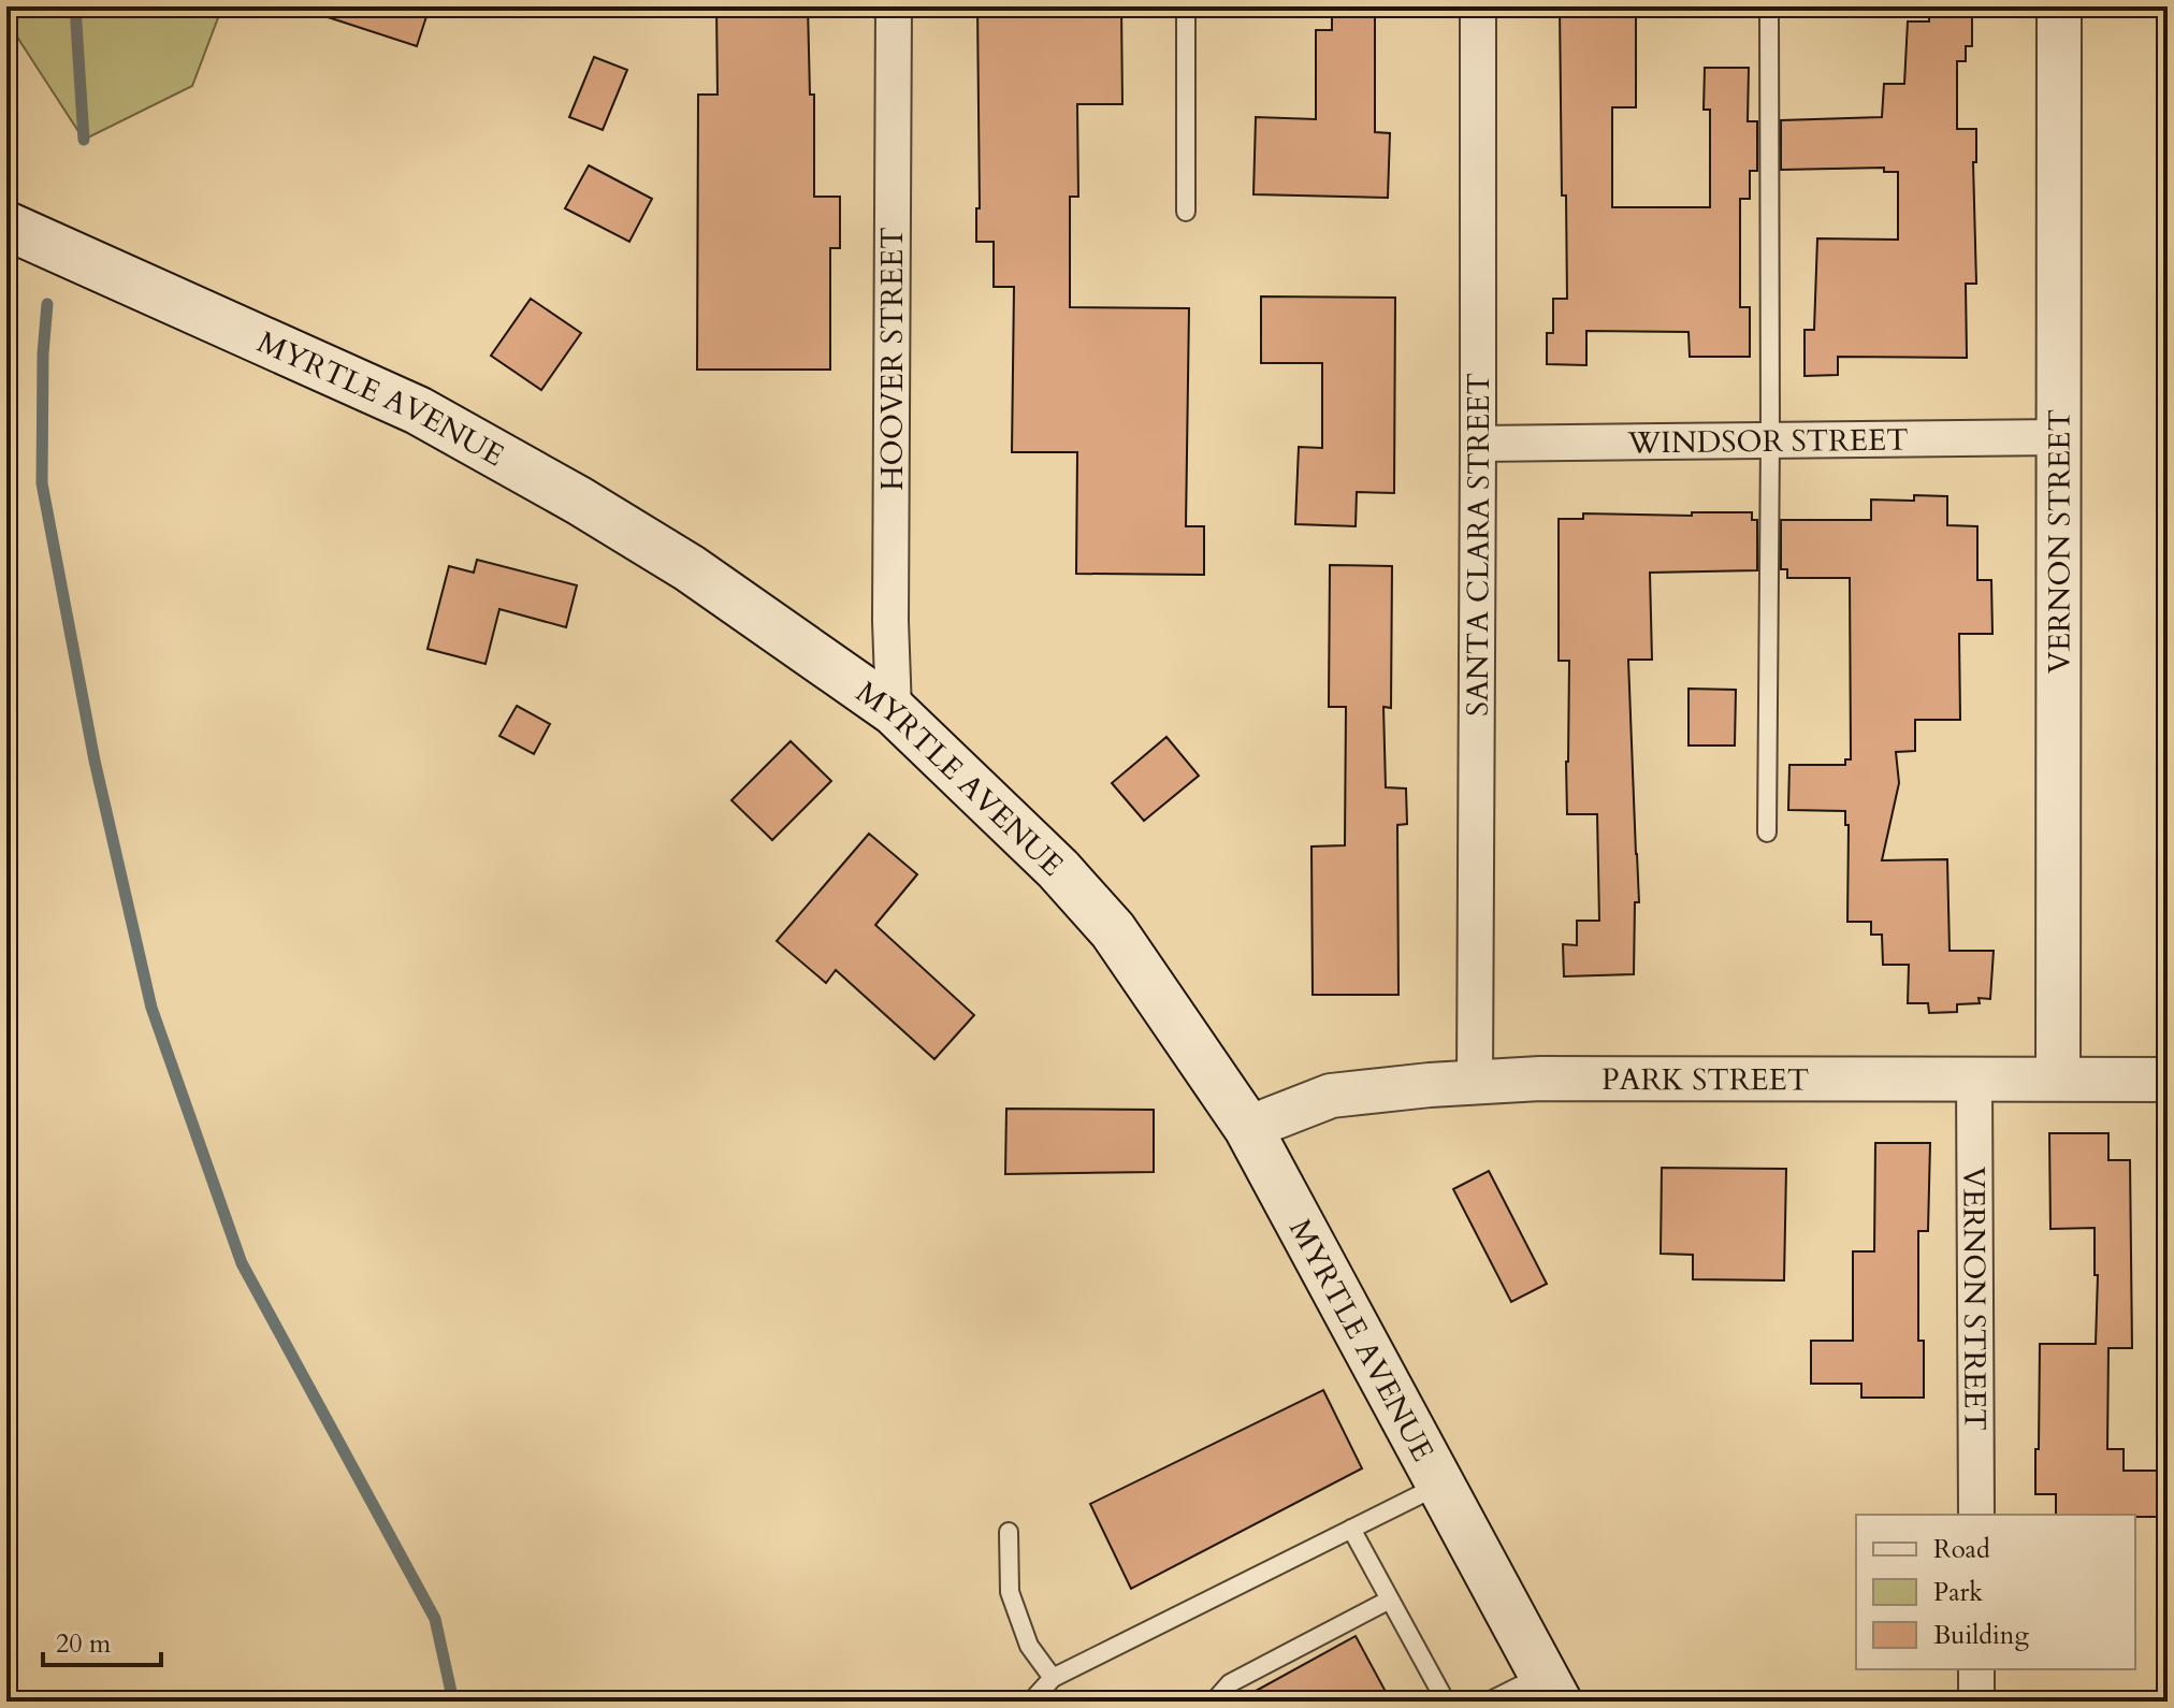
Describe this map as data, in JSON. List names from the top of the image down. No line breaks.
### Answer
{"streets":{"main road":["MYRTLE AVENUE"],"street":["HOOVER STREET","WINDSOR STREET","VERNON STREET","SANTA CLARA STREET","PARK STREET"]},"crossings":[["HOOVER STREET","MYRTLE AVENUE"],["MYRTLE AVENUE","PARK STREET"],["WINDSOR STREET","VERNON STREET"],["WINDSOR STREET","SANTA CLARA STREET"],["VERNON STREET","PARK STREET"],["SANTA CLARA STREET","PARK STREET"]],"legend":["Road","Park","Building"],"scale_bar":"20 m"}
